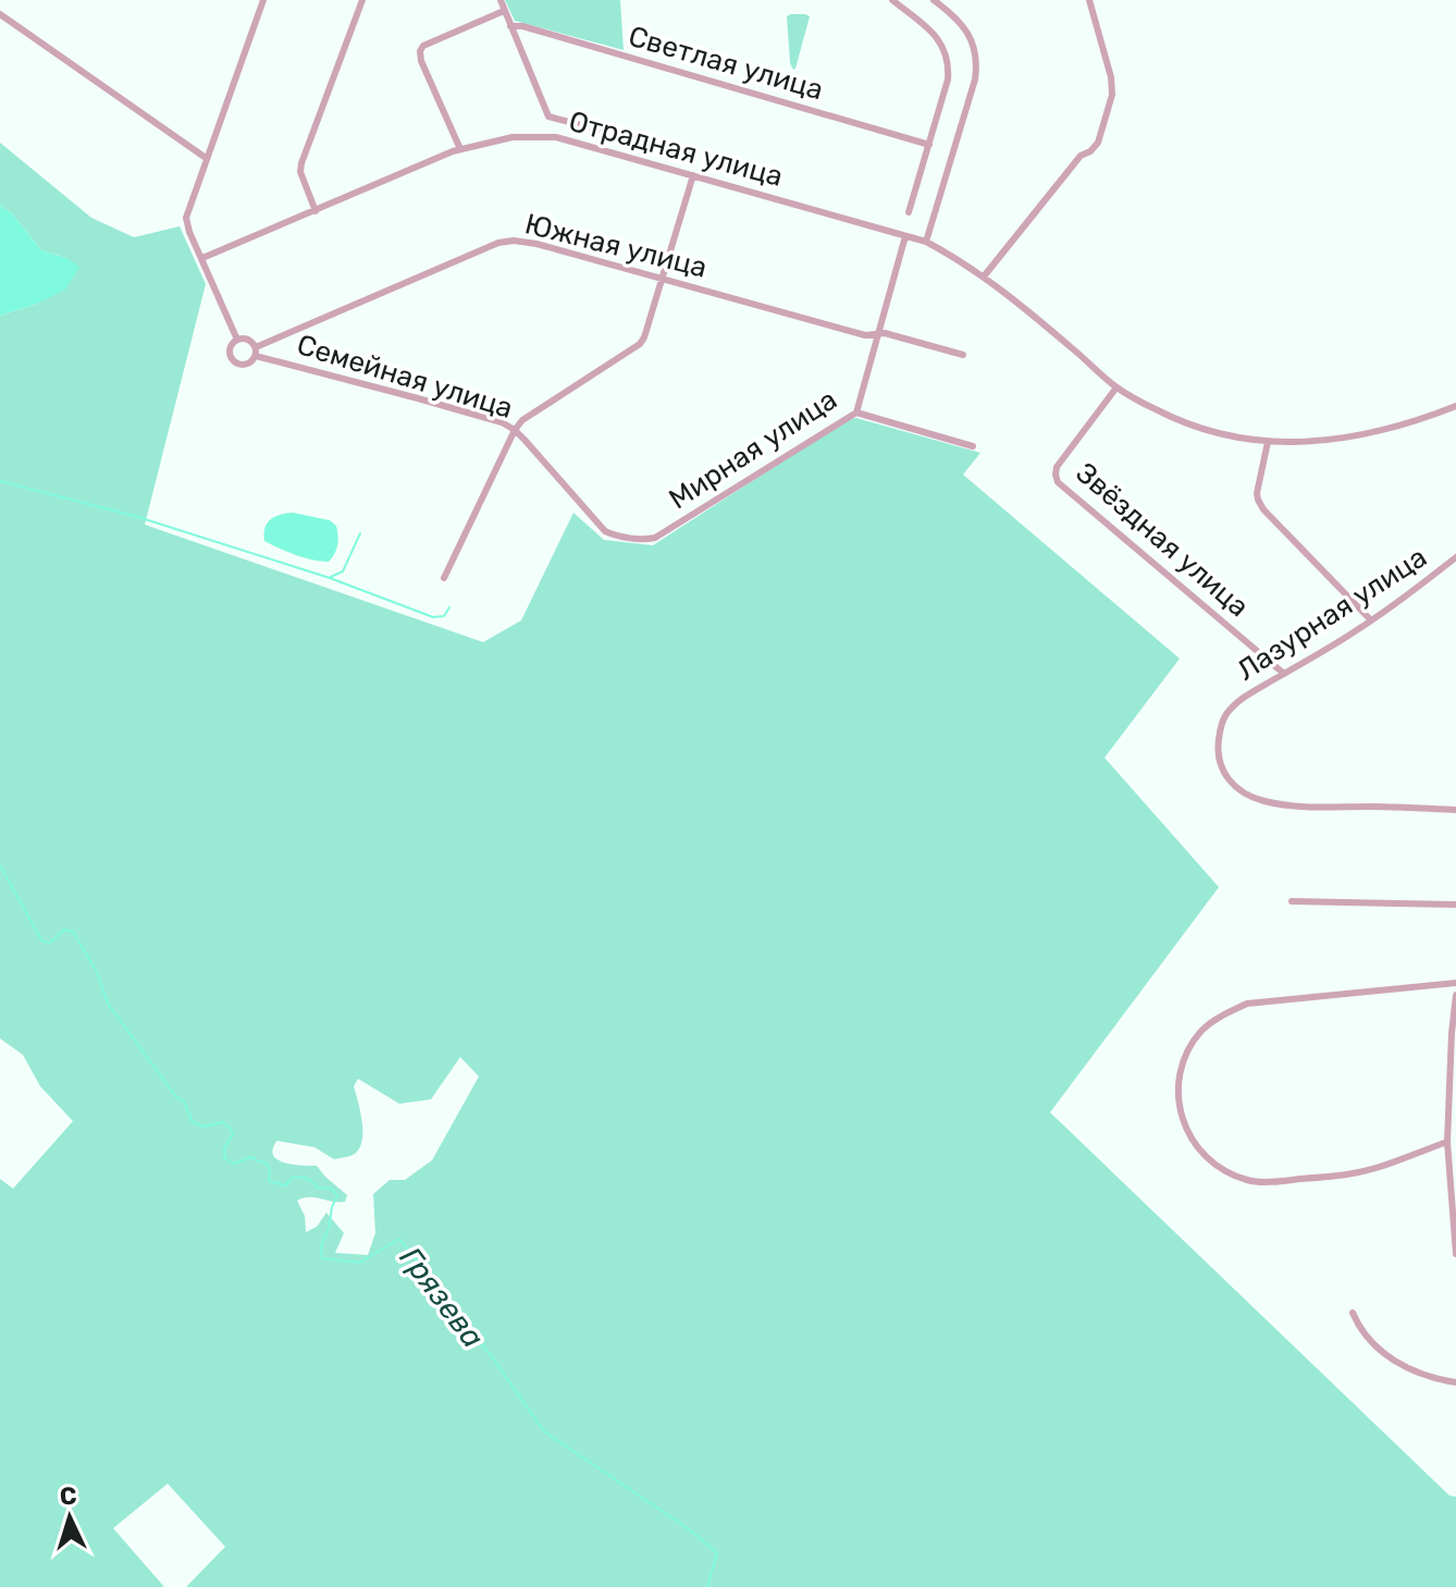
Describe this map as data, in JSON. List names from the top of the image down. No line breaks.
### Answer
{"streets":{"street":["Светлая улица","Отрадная улица","Южная улица","Семейная улица","Мирная улица","Звёздная улица","Лазурная улица"]},"crossings":[["Отрадная улица","Мирная улица"],["Отрадная улица","Звёздная улица"],["Южная улица","Семейная улица"],["Южная улица","Мирная улица"],["Семейная улица","Мирная улица"],["Звёздная улица","Лазурная улица"]],"water":["Грязева"],"north":"top"}
